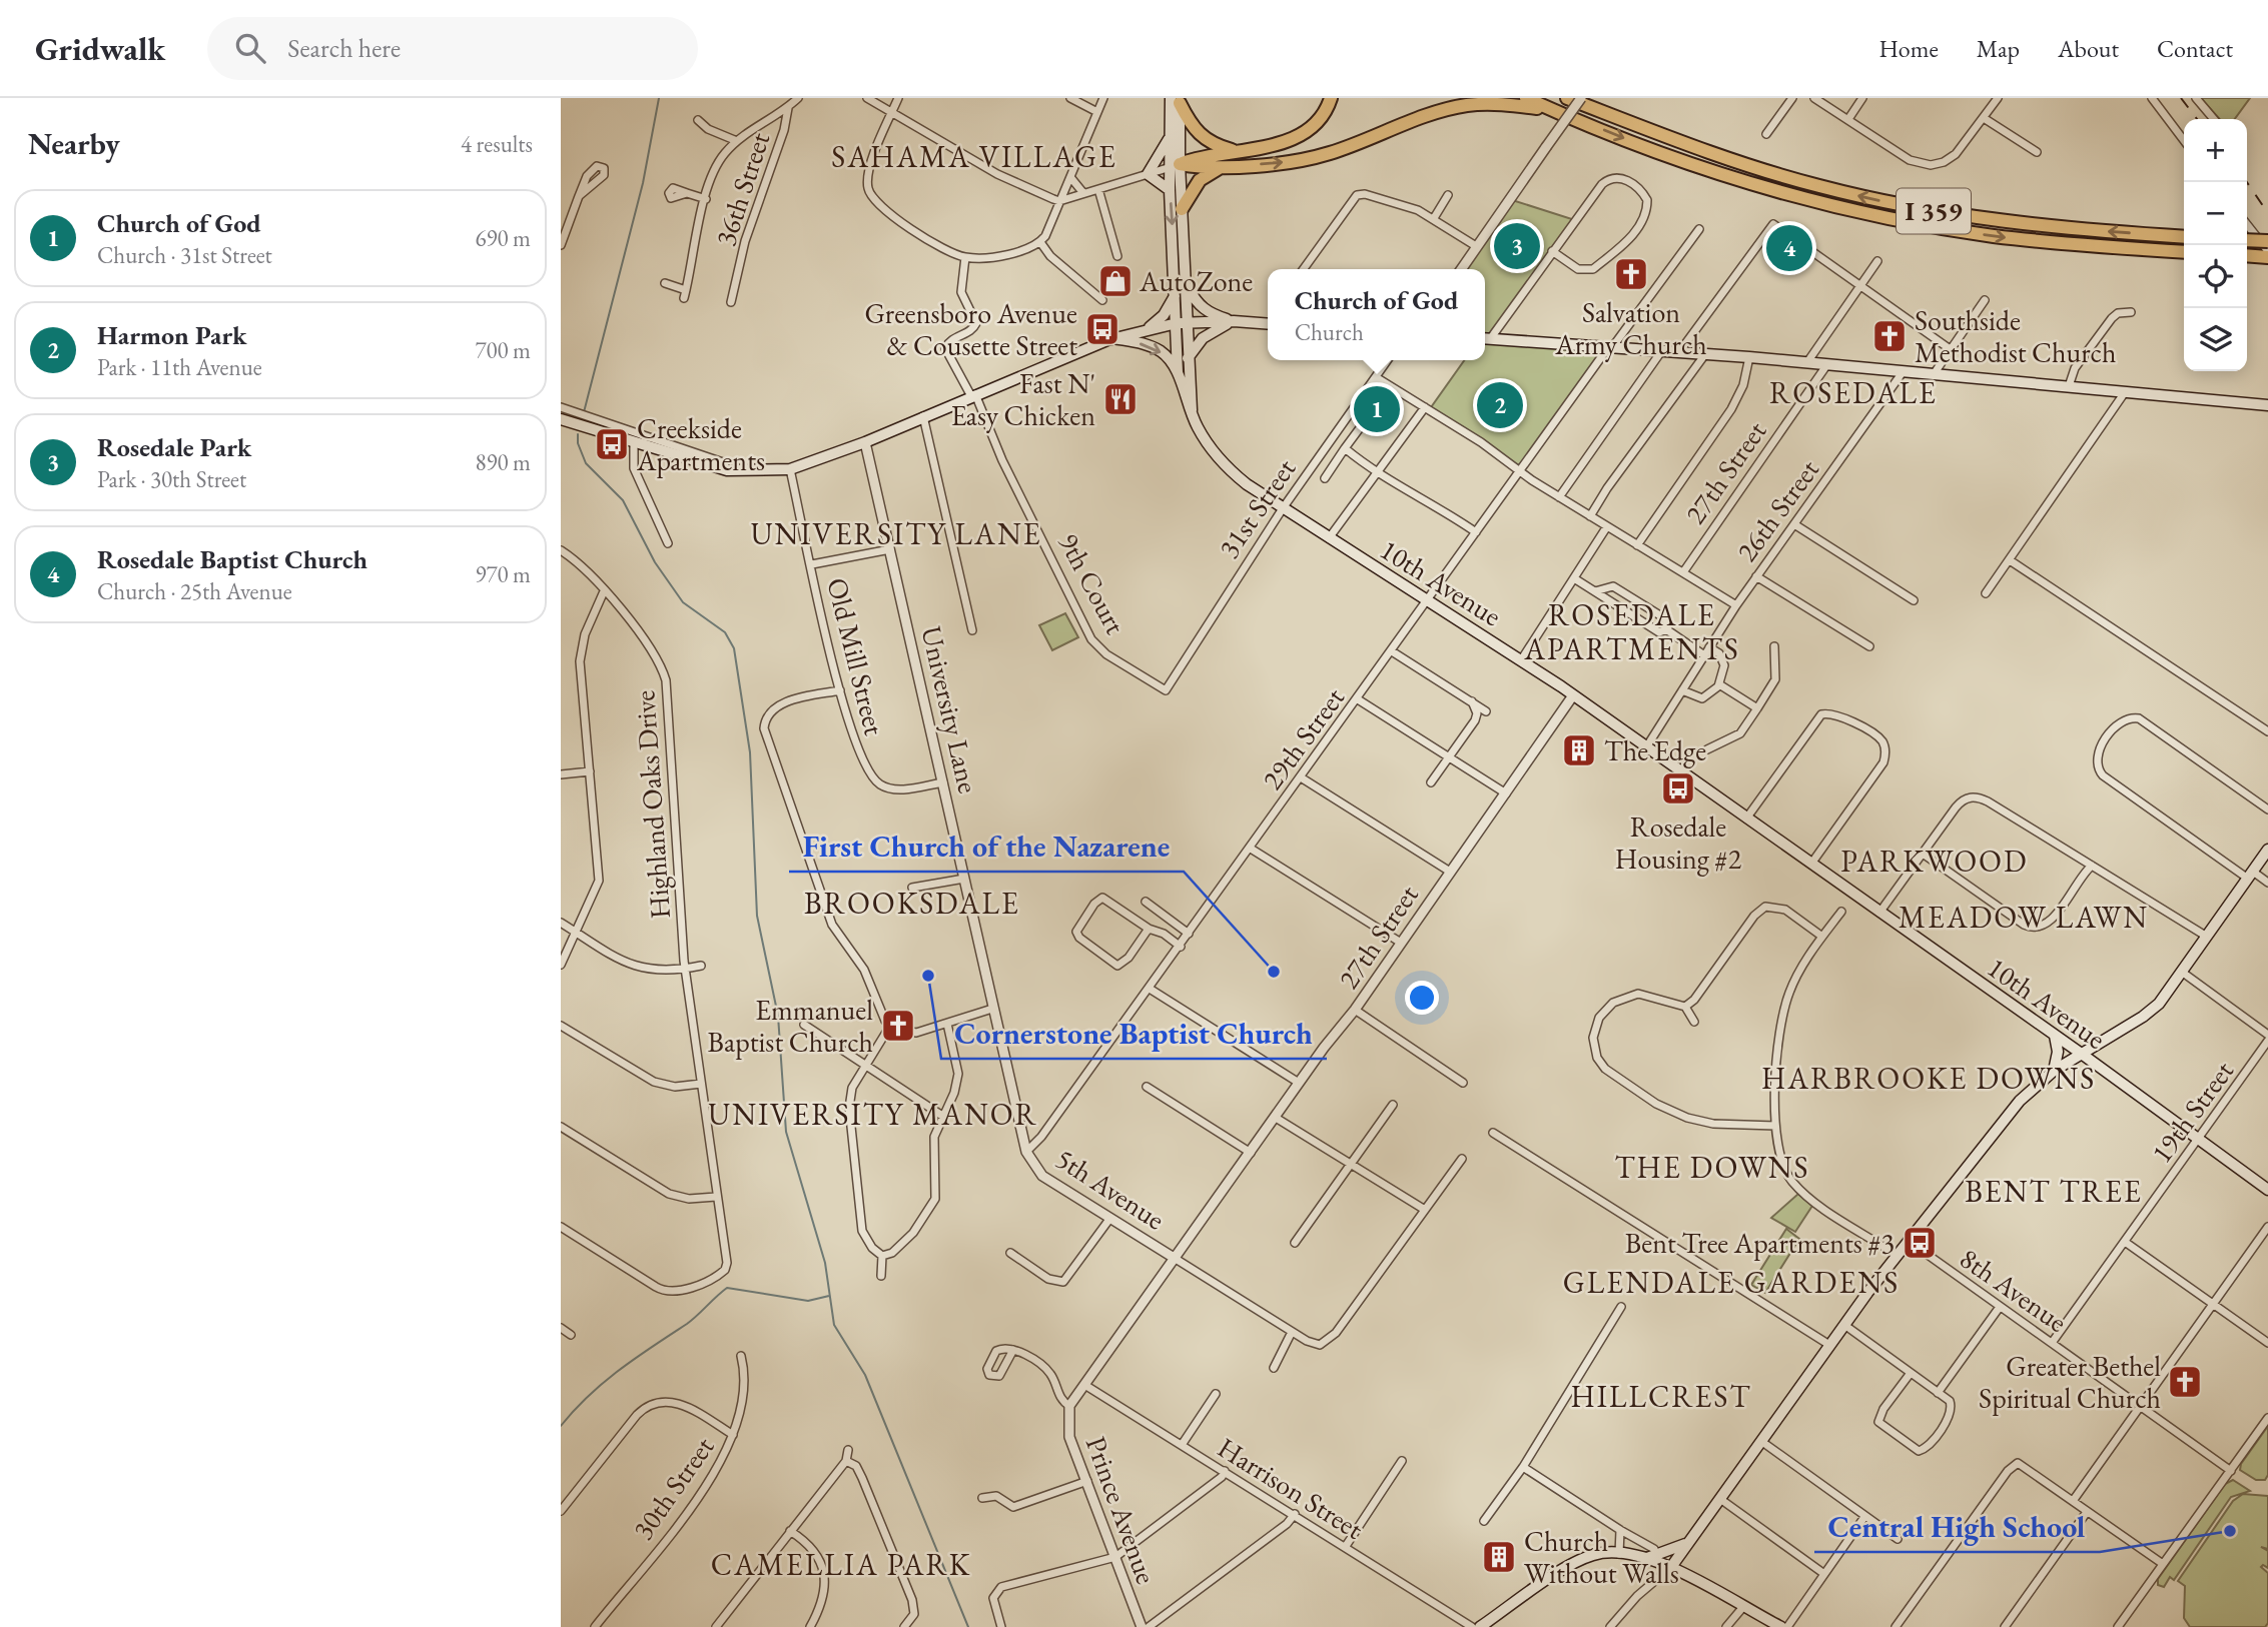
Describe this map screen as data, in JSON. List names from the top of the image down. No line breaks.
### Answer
{"streets":{"highway":["I 359"],"main road":["10th Avenue"],"street":["36th Street","27th Street","31st Street","26th Street","9th Court","Old Mill Street","University Lane","29th Street","Highland Oaks Drive","19th Street","5th Avenue","8th Avenue","30th Street","Harrison Street","Prince Avenue"]},"crossings":[["27th Street","10th Avenue"],["27th Street","5th Avenue"],["27th Street","Harrison Street"],["27th Street","Prince Avenue"],["31st Street","10th Avenue"],["31st Street","9th Court"],["26th Street","10th Avenue"],["10th Avenue","29th Street"],["10th Avenue","19th Street"],["Old Mill Street","University Lane"],["University Lane","29th Street"],["University Lane","5th Avenue"],["29th Street","5th Avenue"],["19th Street","8th Avenue"]],"districts":["SAHAMA VILLAGE","ROSEDALE","UNIVERSITY LANE","ROSEDALE APARTMENTS","PARKWOOD","BROOKSDALE","MEADOW LAWN","HARBROOKE DOWNS","UNIVERSITY MANOR","THE DOWNS","BENT TREE","GLENDALE GARDENS","HILLCREST","CAMELLIA PARK"],"places":{"church":["Salvation Army Church","Southside Methodist Church","Emmanuel Baptist Church","Greater Bethel Spiritual Church"],"shop":["AutoZone"],"bus stop":["Greensboro Avenue & Cousette Street","Creekside Apartments","Rosedale Housing #2","Bent Tree Apartments #3"],"restaurant":["Fast N' Easy Chicken"],"building":["The Edge","Church Without Walls"],"other":["First Church of the Nazarene","Cornerstone Baptist Church","Central High School"]},"page":{"header":"Gridwalk","search":"Search here","nav":["Home","Map","About","Contact"],"heading":["Nearby","4 results"],"map_buttons":["+","−"],"list":[{"mark":"1","name":"Church of God","note":"Church · 31st Street","value":"690 m"},{"mark":"2","name":"Harmon Park","note":"Park · 11th Avenue","value":"700 m"},{"mark":"3","name":"Rosedale Park","note":"Park · 30th Street","value":"890 m"},{"mark":"4","name":"Rosedale Baptist Church","note":"Church · 25th Avenue","value":"970 m"}],"pins":["3","4","2","1"],"popup":["Church of God","Church"]}}
